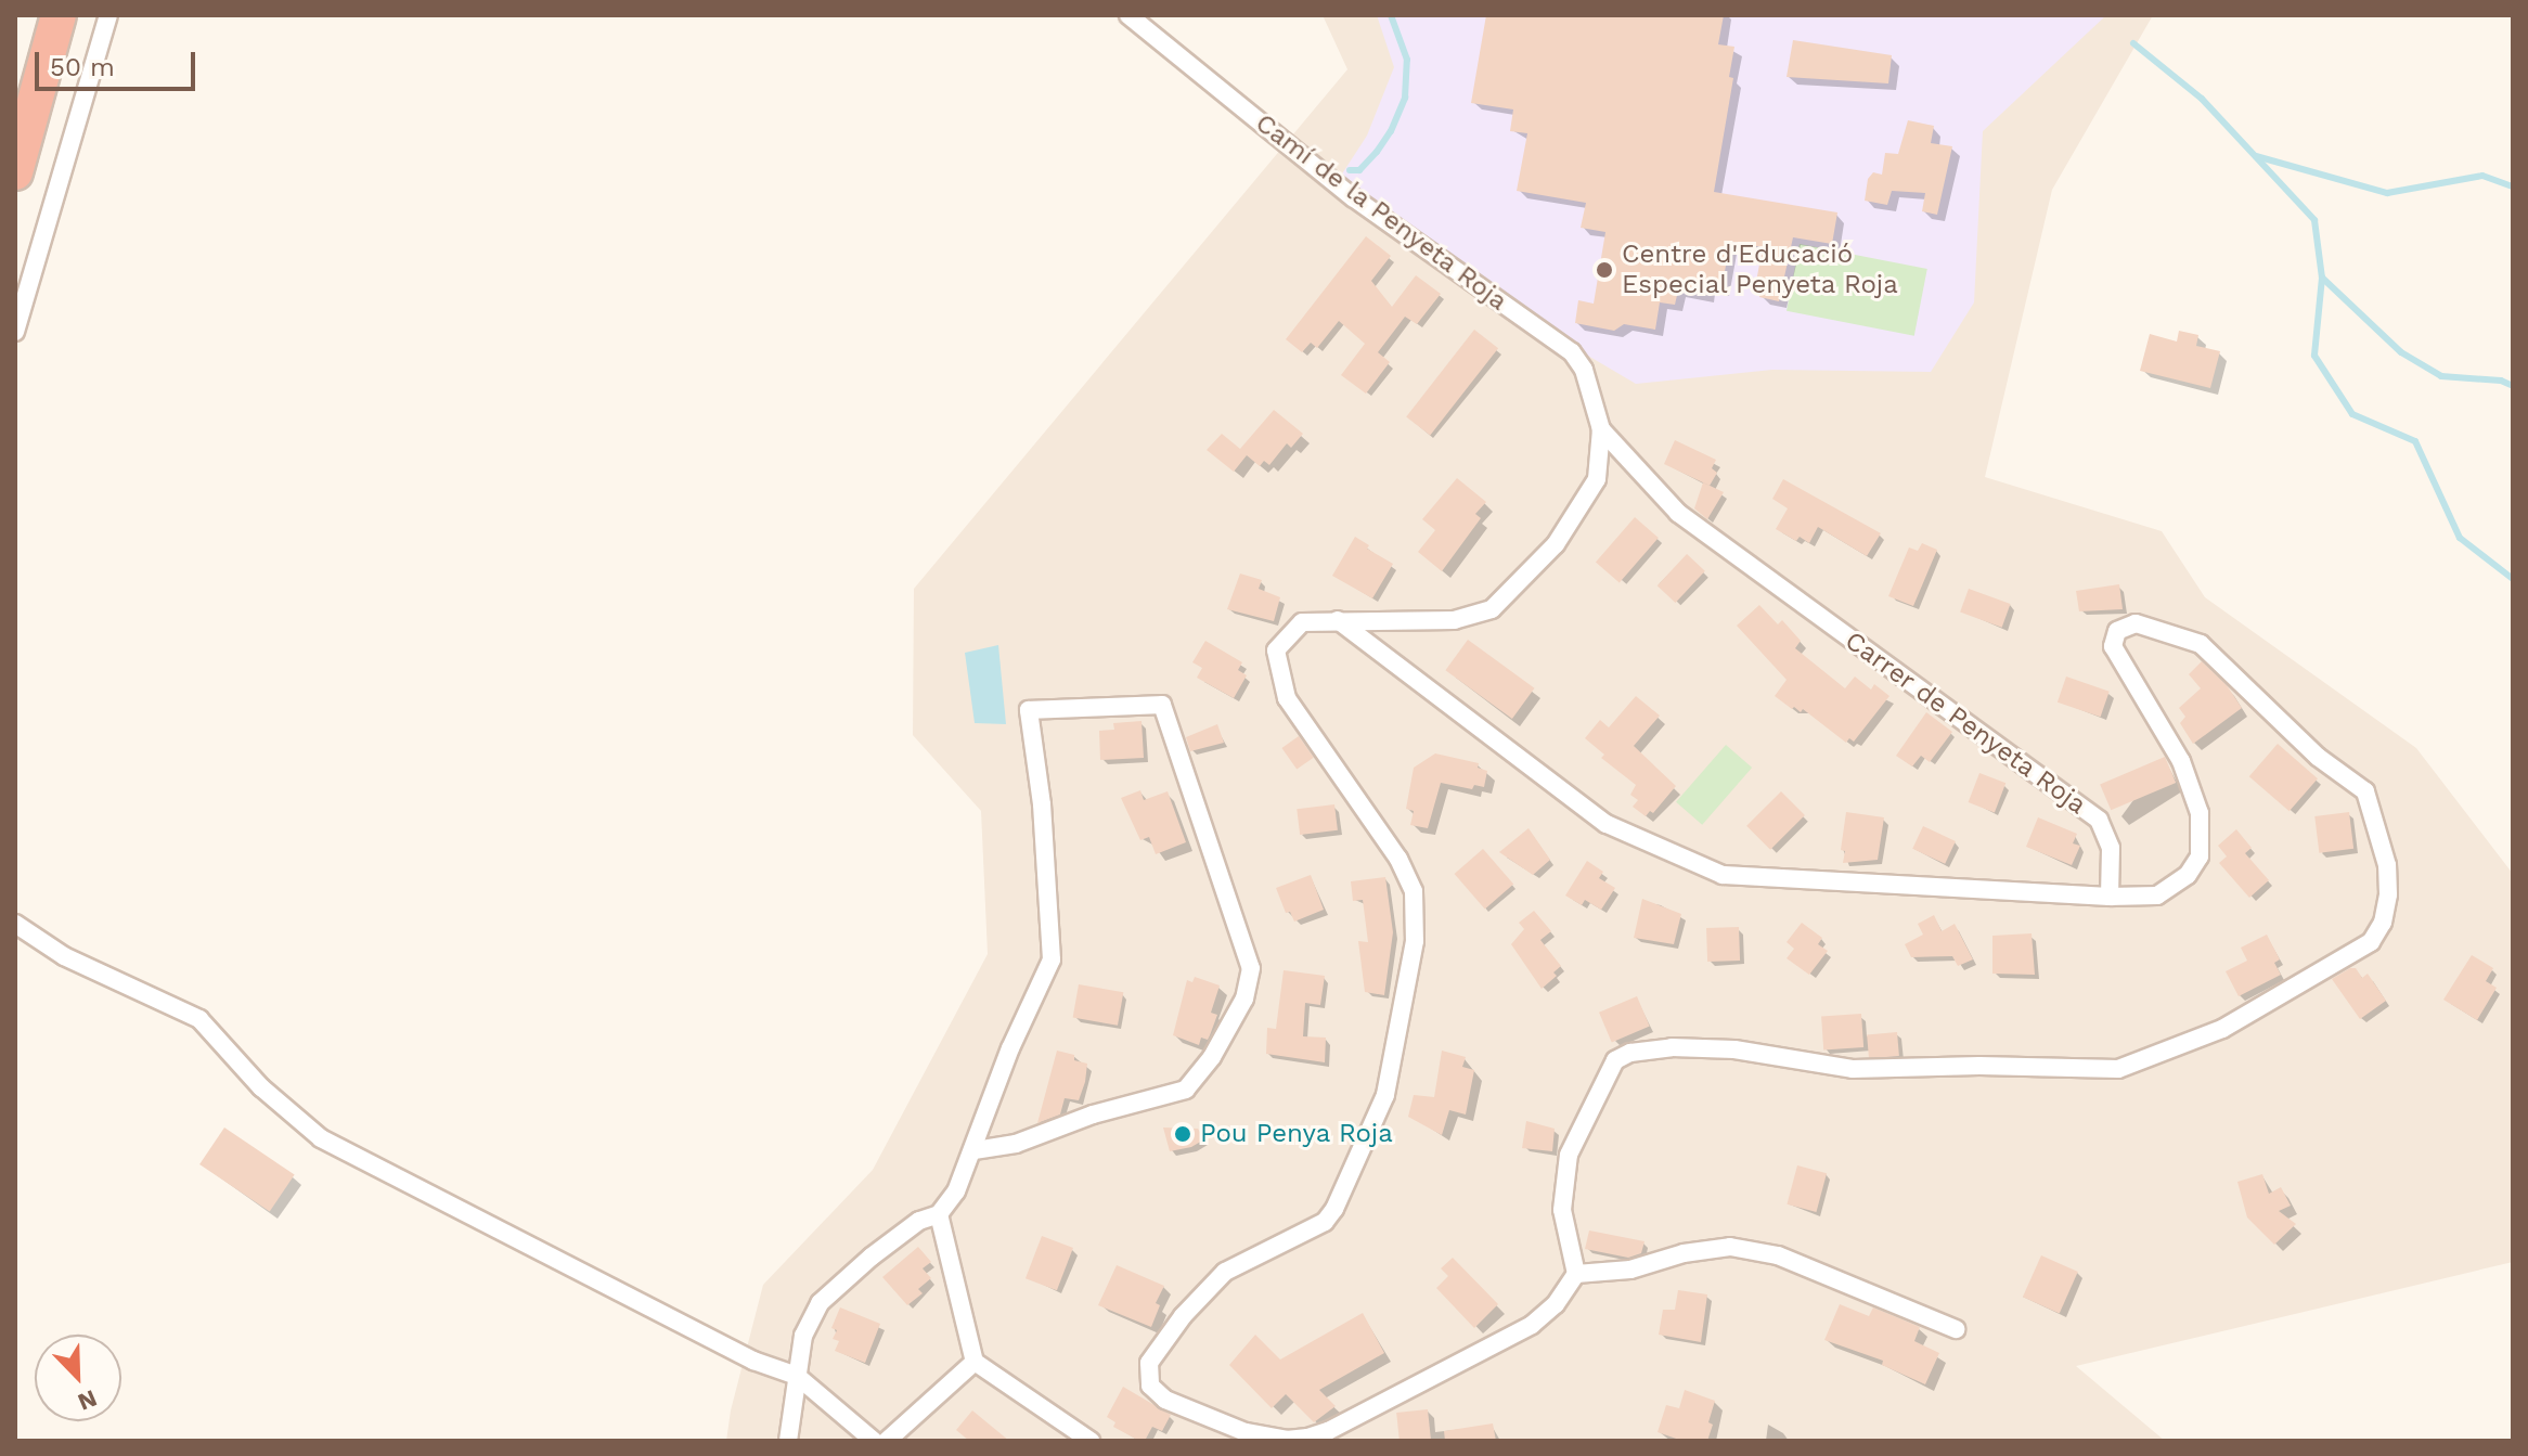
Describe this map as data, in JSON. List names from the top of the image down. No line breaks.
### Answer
{"streets":{"street":["Camí de la Penyeta Roja","Carrer de Penyeta Roja"]},"crossings":[["Camí de la Penyeta Roja","Carrer de Penyeta Roja"]],"places":["Centre d'Educació Especial Penyeta Roja","Pou Penya Roja"],"scale_bar":"50 m","north":"bottom right"}
